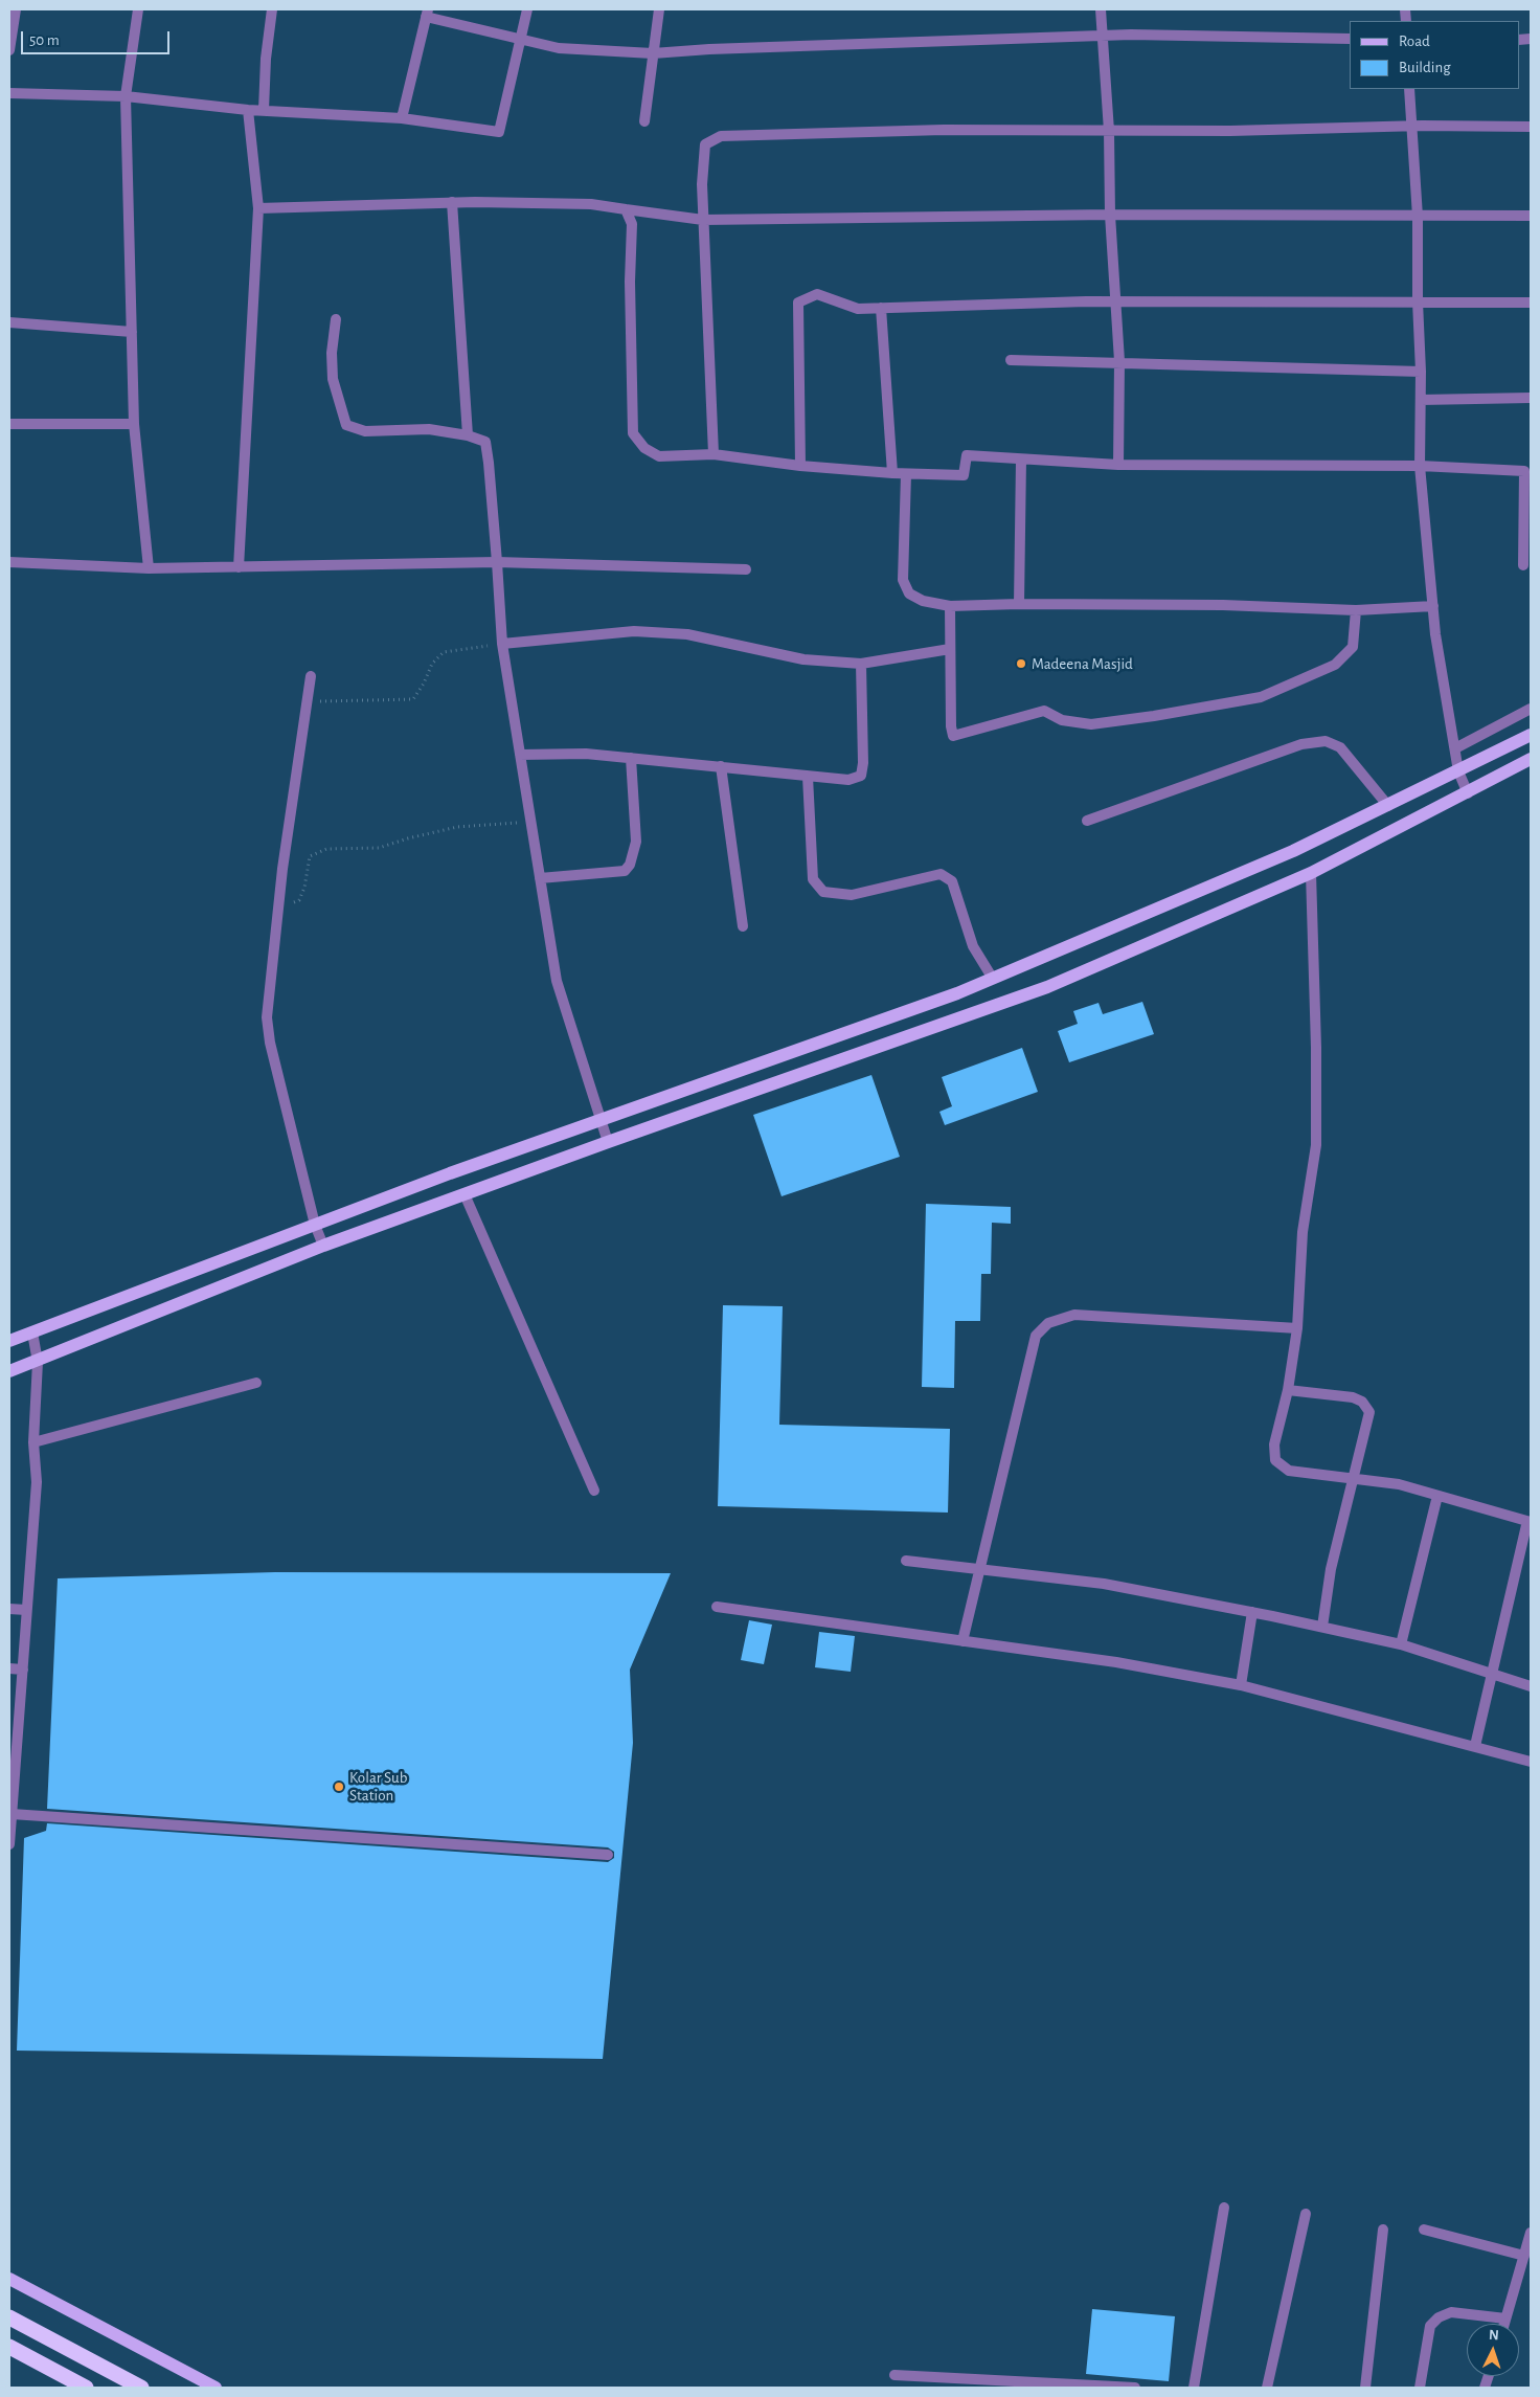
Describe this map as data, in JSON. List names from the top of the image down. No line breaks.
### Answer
{"places":["Madeena Masjid","Kolar Sub Station"],"legend":["Road","Building"],"scale_bar":"50 m","north":"top"}
